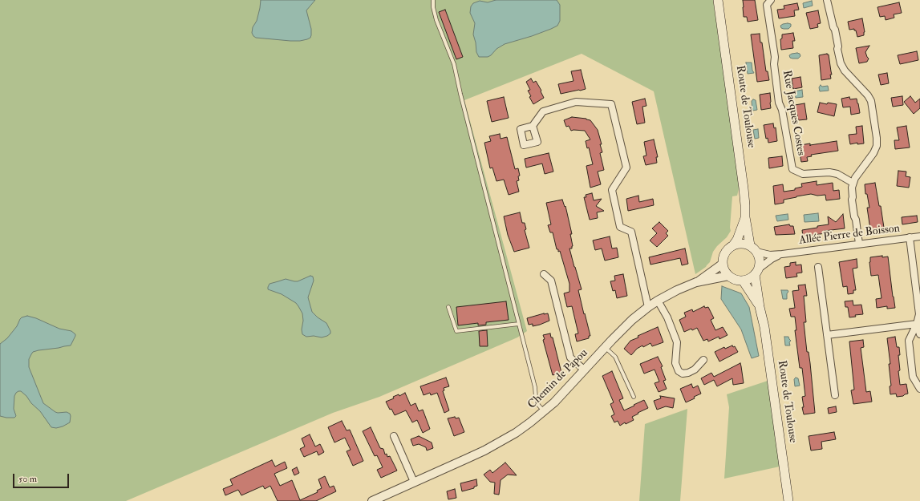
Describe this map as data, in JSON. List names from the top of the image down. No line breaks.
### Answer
{"streets":{"main road":["Route de Toulouse"],"street":["Rue Jacques Costes","Allée Pierre de Boisson","Chemin de Papou"]},"crossings":[["Route de Toulouse","Allée Pierre de Boisson"],["Route de Toulouse","Chemin de Papou"],["Allée Pierre de Boisson","Chemin de Papou"]],"scale_bar":"50 m"}
